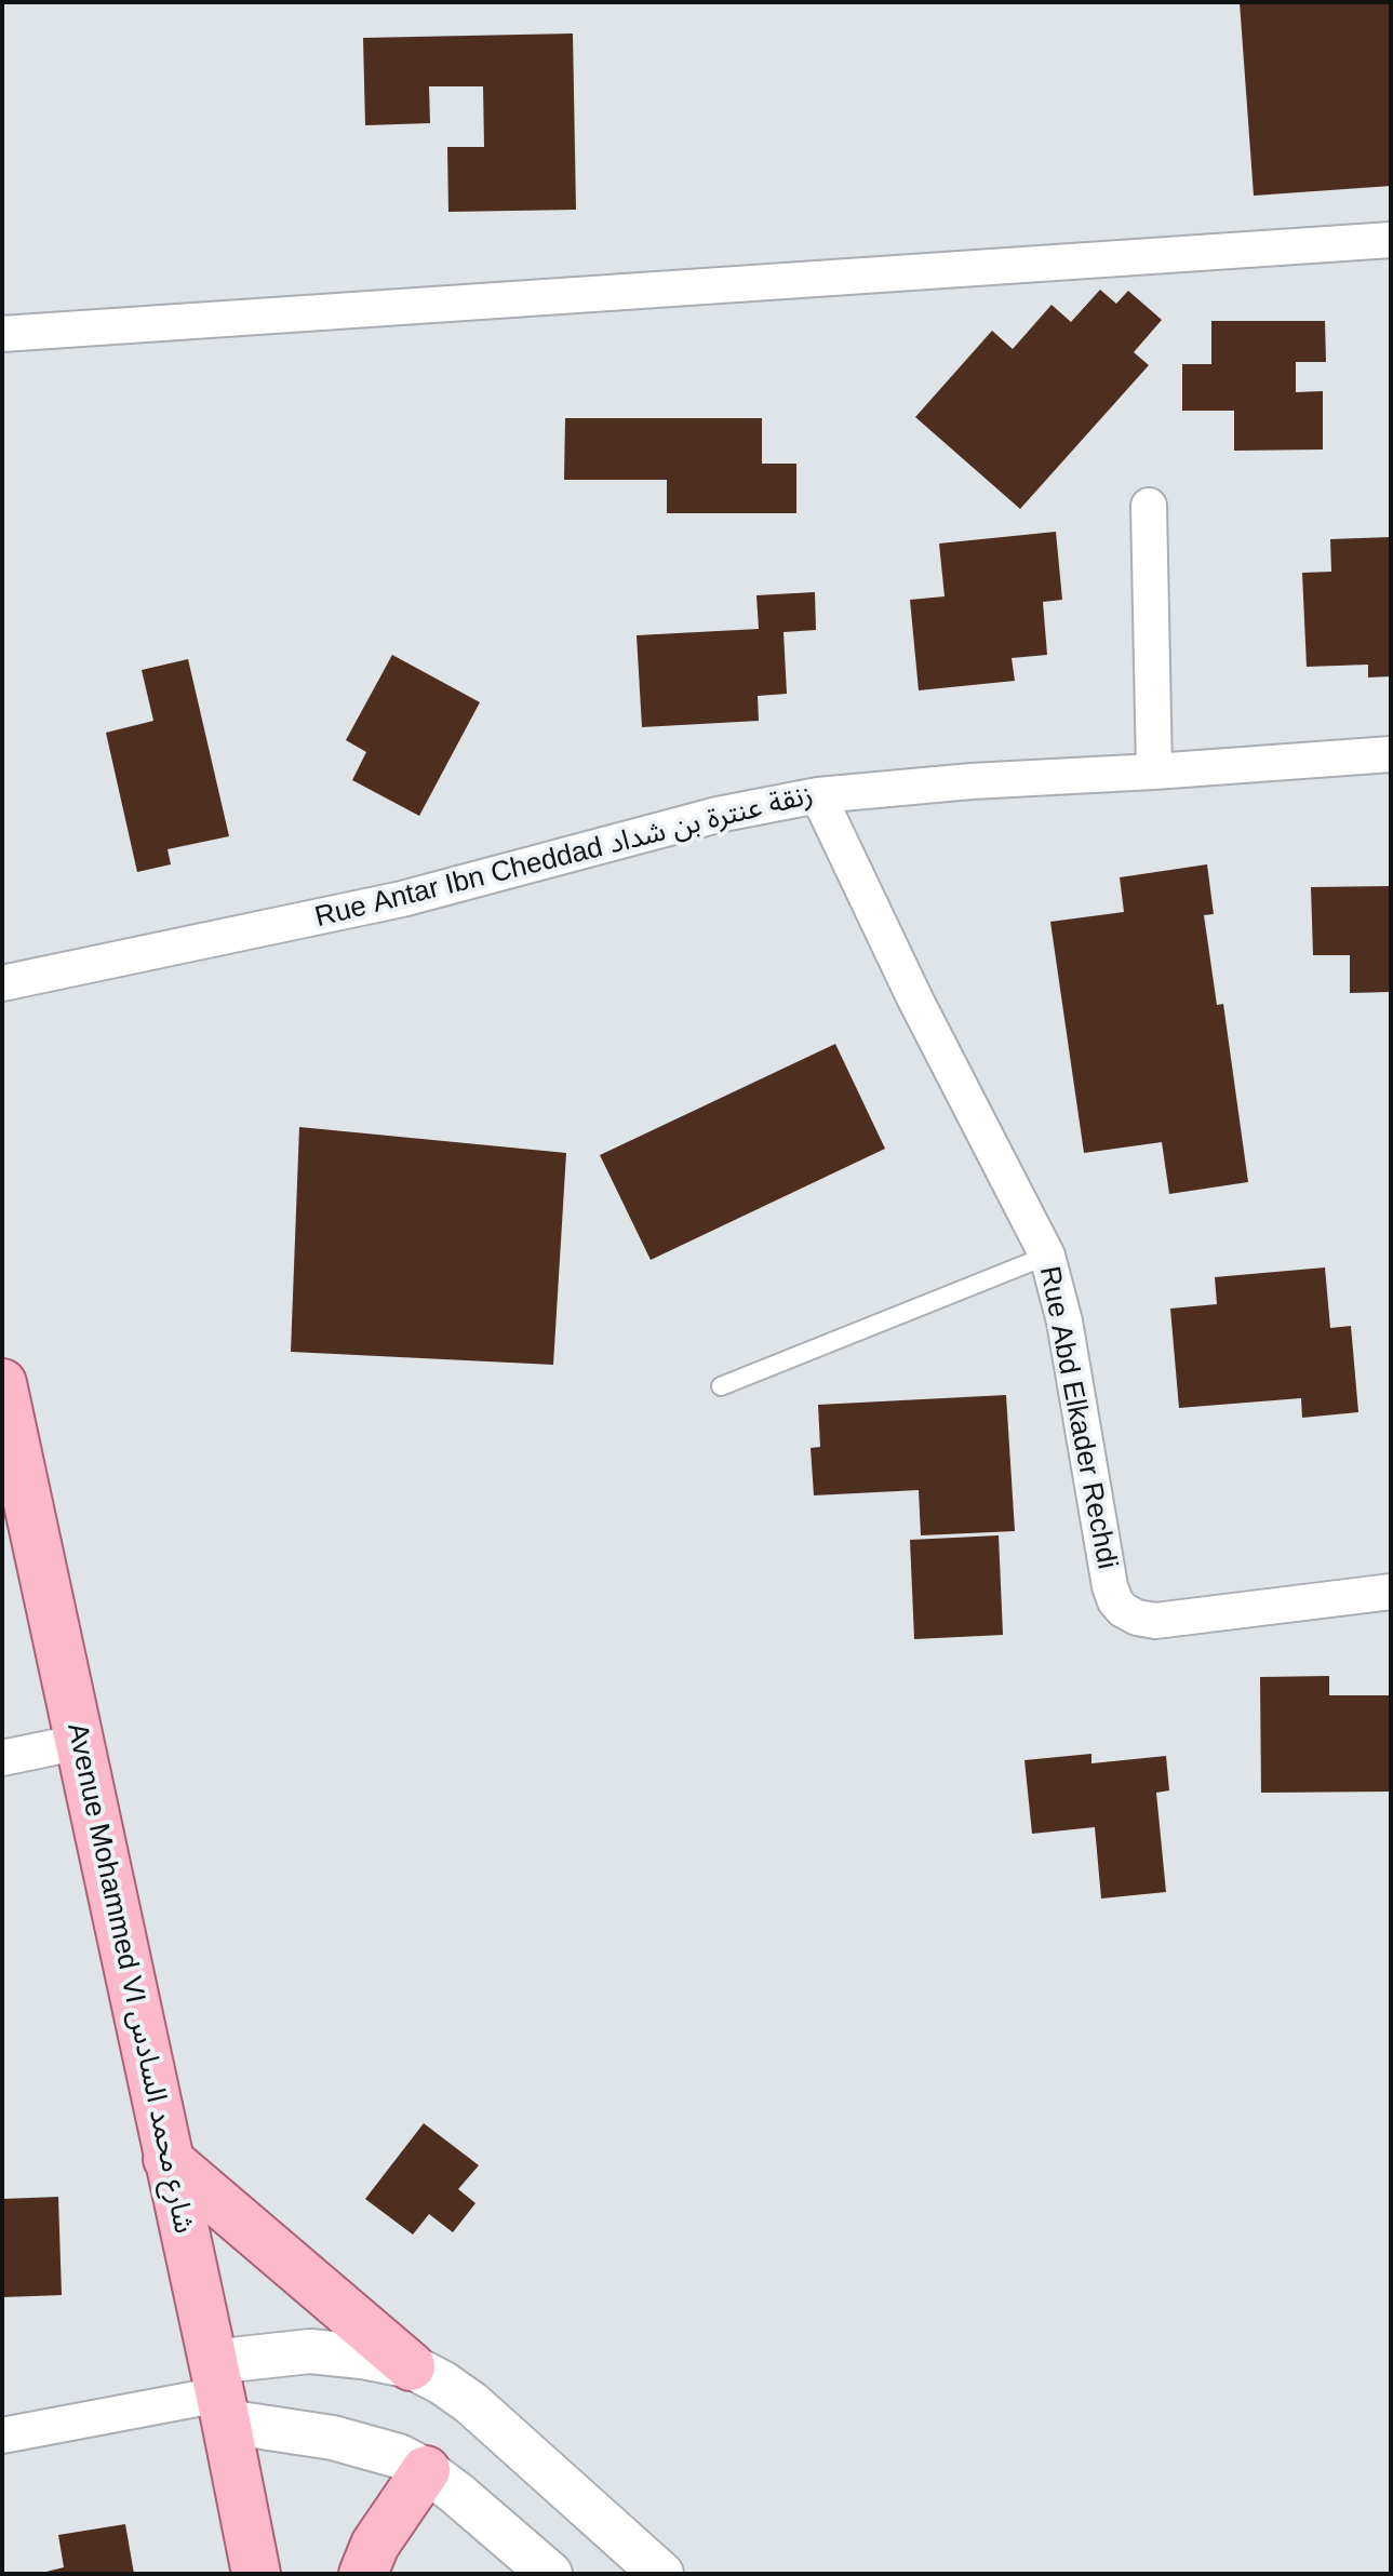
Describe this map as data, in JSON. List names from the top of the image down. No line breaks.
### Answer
{"streets":{"main road":["Avenue Mohammed VI شارع محمد السادس"],"street":["Rue Antar Ibn Cheddad زنقة عنترة بن شداد","Rue Abd Elkader Rechdi"]},"crossings":[["Rue Antar Ibn Cheddad زنقة عنترة بن شداد","Rue Abd Elkader Rechdi"]]}
